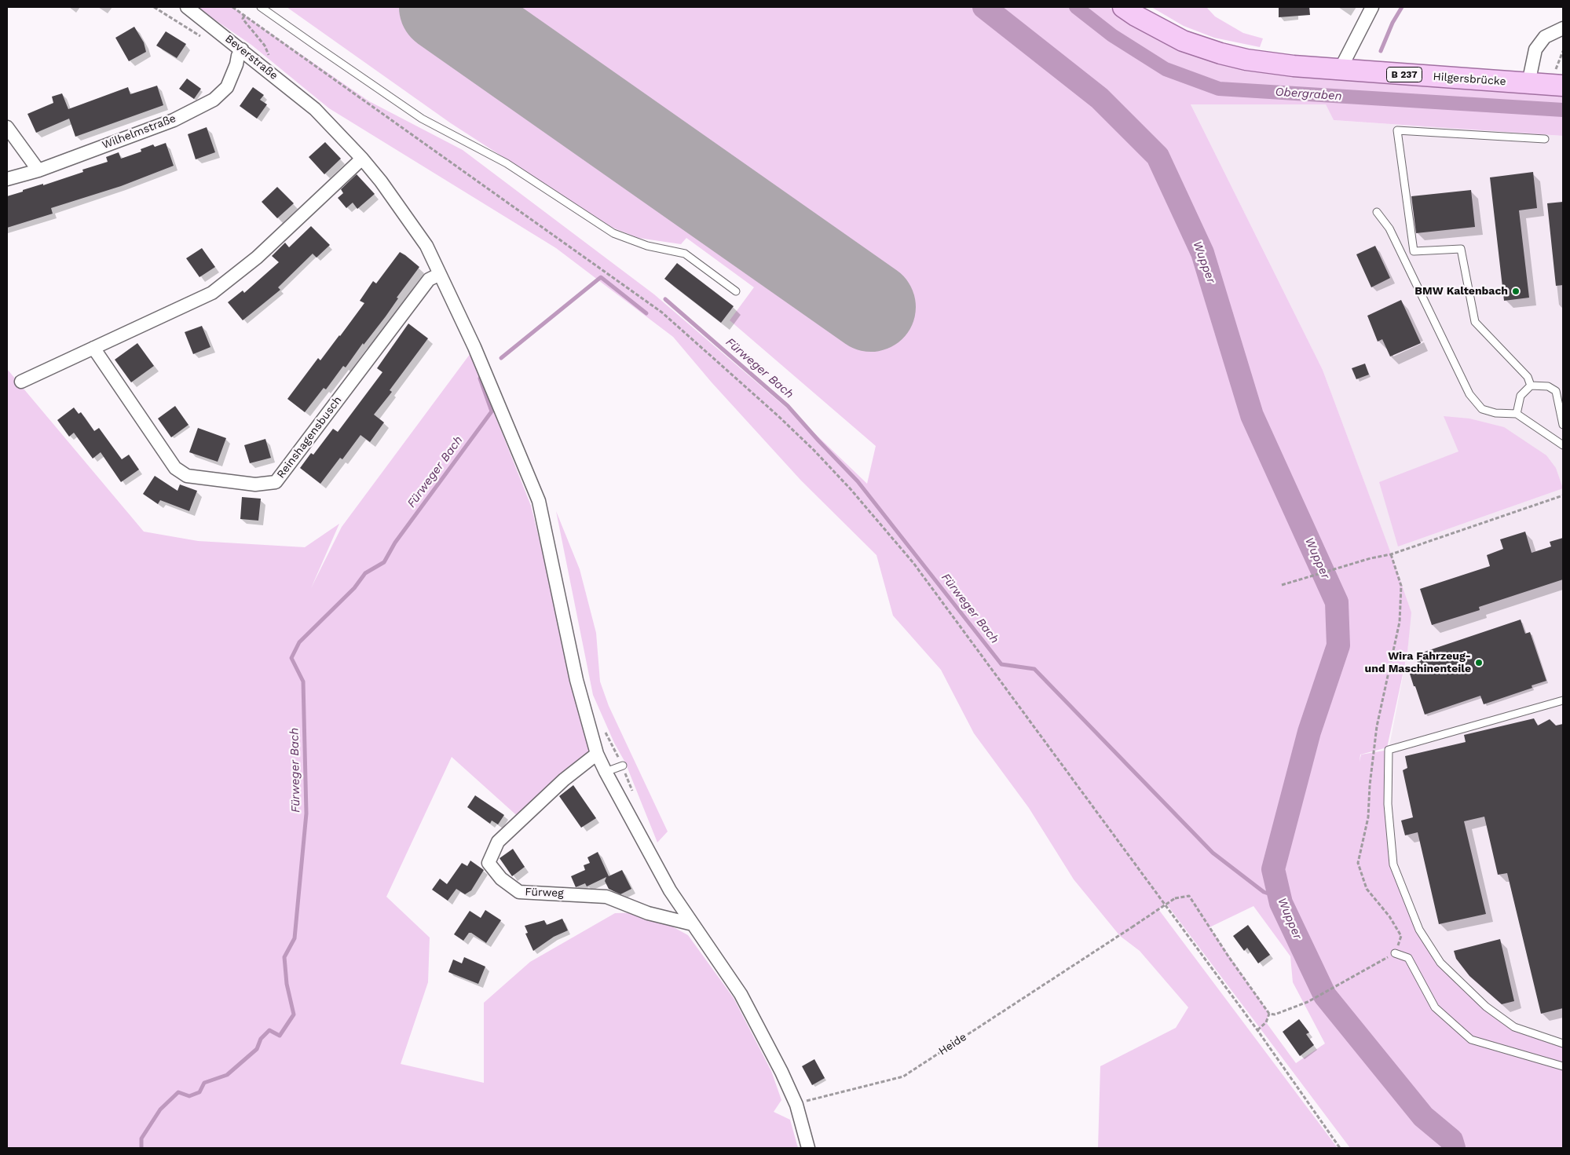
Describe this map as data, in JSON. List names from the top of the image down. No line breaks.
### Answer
{"streets":{"main road":["B 237","Hilgersbrücke"],"street":["Beverstraße","Wilhelmstraße","Reinshagensbusch","Fürweg"],"path":["Heide"]},"crossings":[["Beverstraße","Wilhelmstraße"],["Beverstraße","Reinshagensbusch"],["Beverstraße","Fürweg"],["Beverstraße","Heide"]],"water":["Obergraben","Wupper","Fürweger Bach"],"places":["BMW Kaltenbach","Wira Fahrzeug- und Maschinenteile"]}
